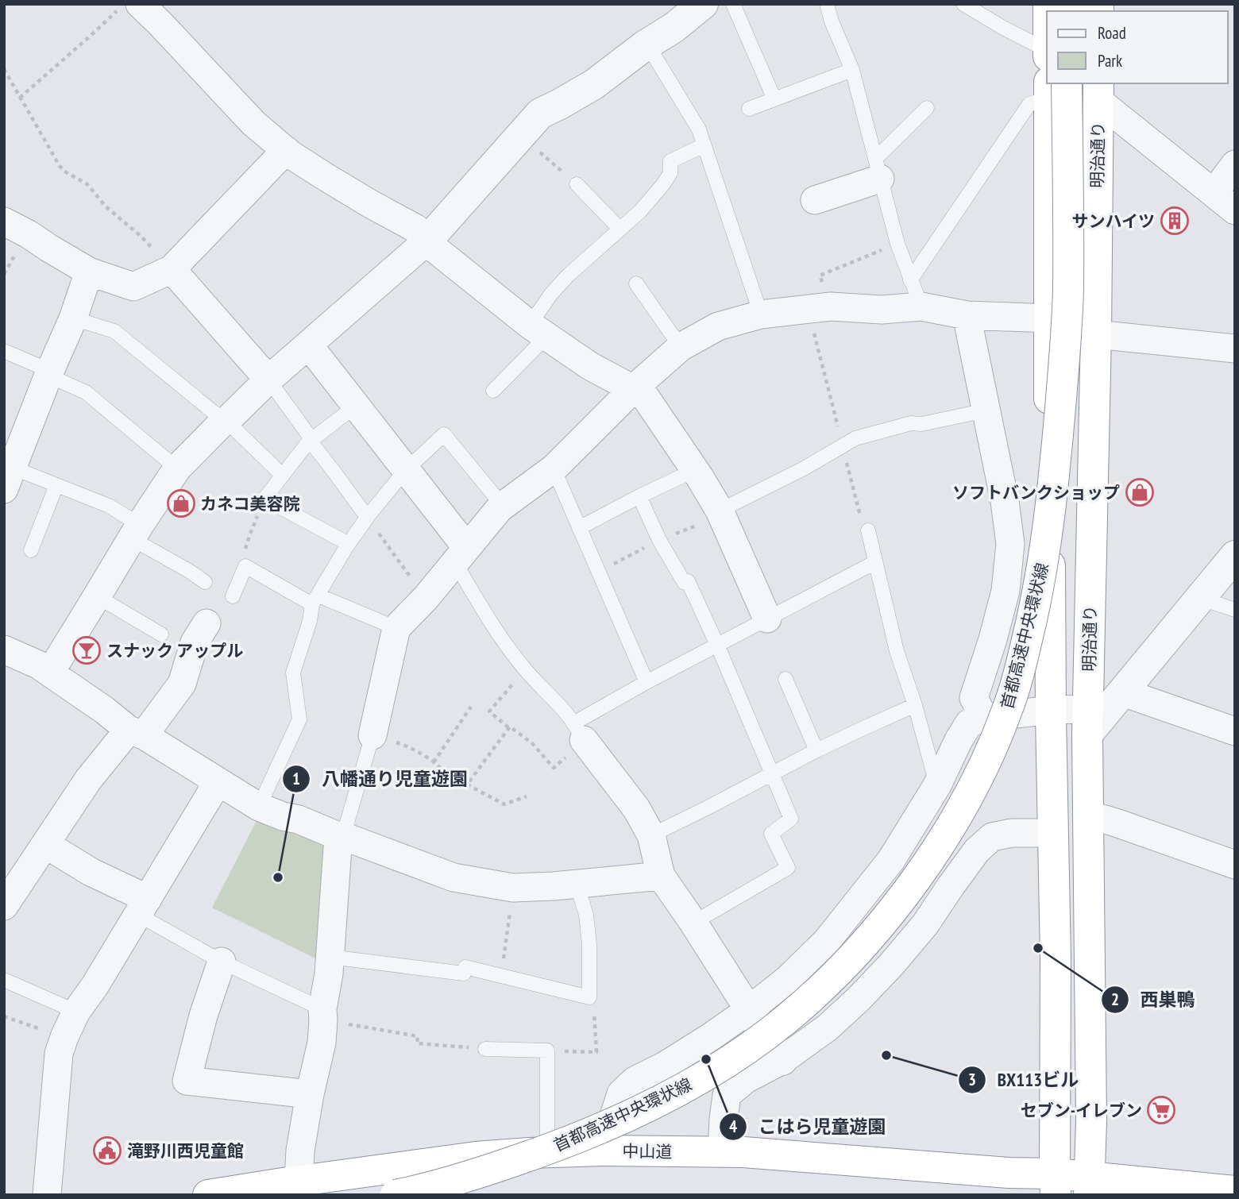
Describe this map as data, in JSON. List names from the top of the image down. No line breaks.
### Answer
{"streets":{"highway":["明治通り","首都高速中央環状線","中山道"]},"crossings":[["明治通り","中山道"]],"places":{"building":["サンハイツ"],"shop":["ソフトバンクショップ","カネコ美容院"],"bar":["スナック アップル"],"other":["八幡通り児童遊園","西巣鴨","BX113ビル","こはら児童遊園"],"supermarket":["セブン-イレブン"],"public building":["滝野川西児童館"]},"legend":["Road","Park"]}
